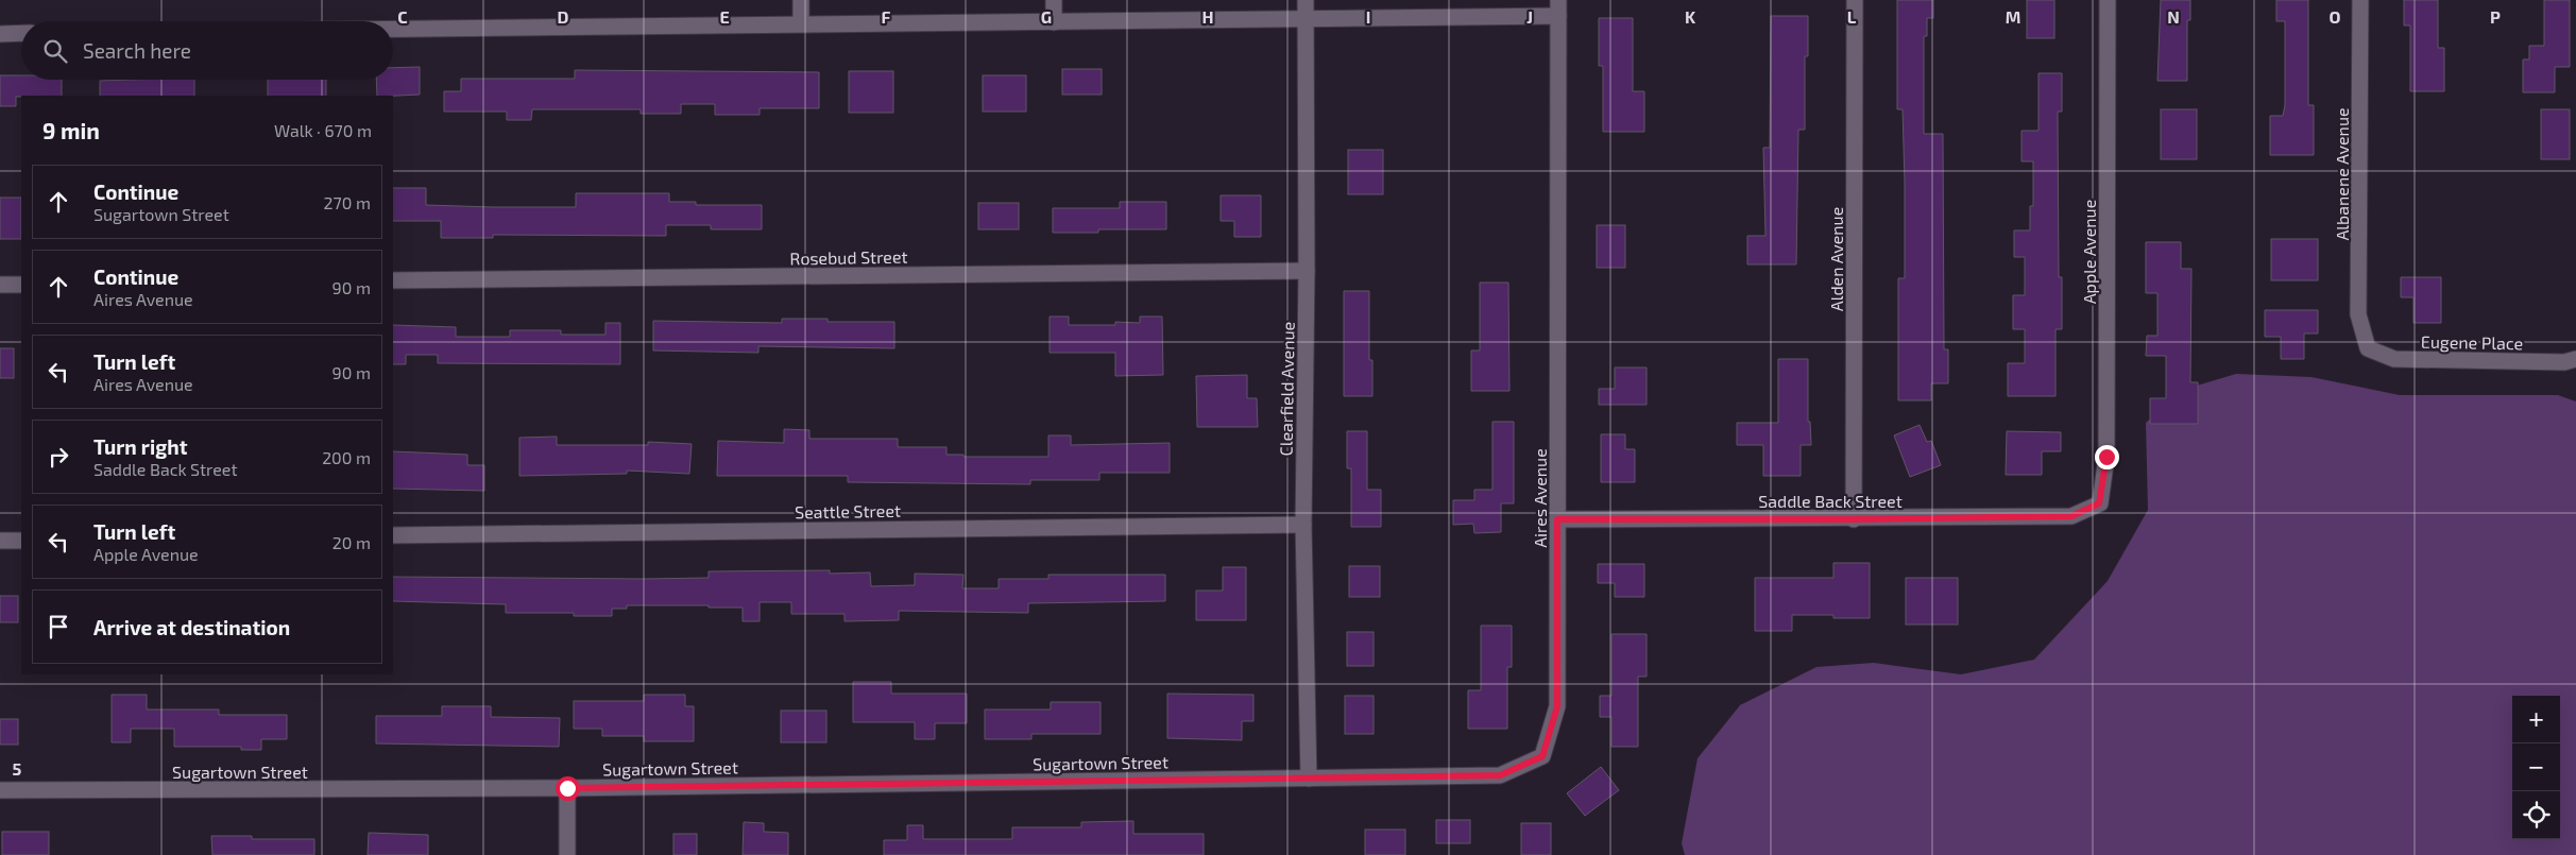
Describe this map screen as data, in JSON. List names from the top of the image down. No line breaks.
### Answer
{"streets":{"street":["Albanene Avenue","Apple Avenue","Rosebud Street","Alden Avenue","Eugene Place","Clearfield Avenue","Aires Avenue","Saddle Back Street","Seattle Street","Sugartown Street"]},"crossings":[["Albanene Avenue","Eugene Place"],["Apple Avenue","Saddle Back Street"],["Rosebud Street","Clearfield Avenue"],["Alden Avenue","Saddle Back Street"],["Clearfield Avenue","Aires Avenue"],["Clearfield Avenue","Seattle Street"],["Clearfield Avenue","Sugartown Street"],["Aires Avenue","Saddle Back Street"],["Aires Avenue","Sugartown Street"]],"page":{"search":"Search here","heading":["9 min","Walk · 670 m"],"list":[["Continue","Sugartown Street","270 m"],["Continue","Aires Avenue","90 m"],["Turn left","Aires Avenue","90 m"],["Turn right","Saddle Back Street","200 m"],["Turn left","Apple Avenue","20 m"],"Arrive at destination"],"map_buttons":["+","−"]},"grid":{"columns":["C","D","E","F","G","H","I","J","K","L","M","N","O","P"],"rows":["5"]}}
